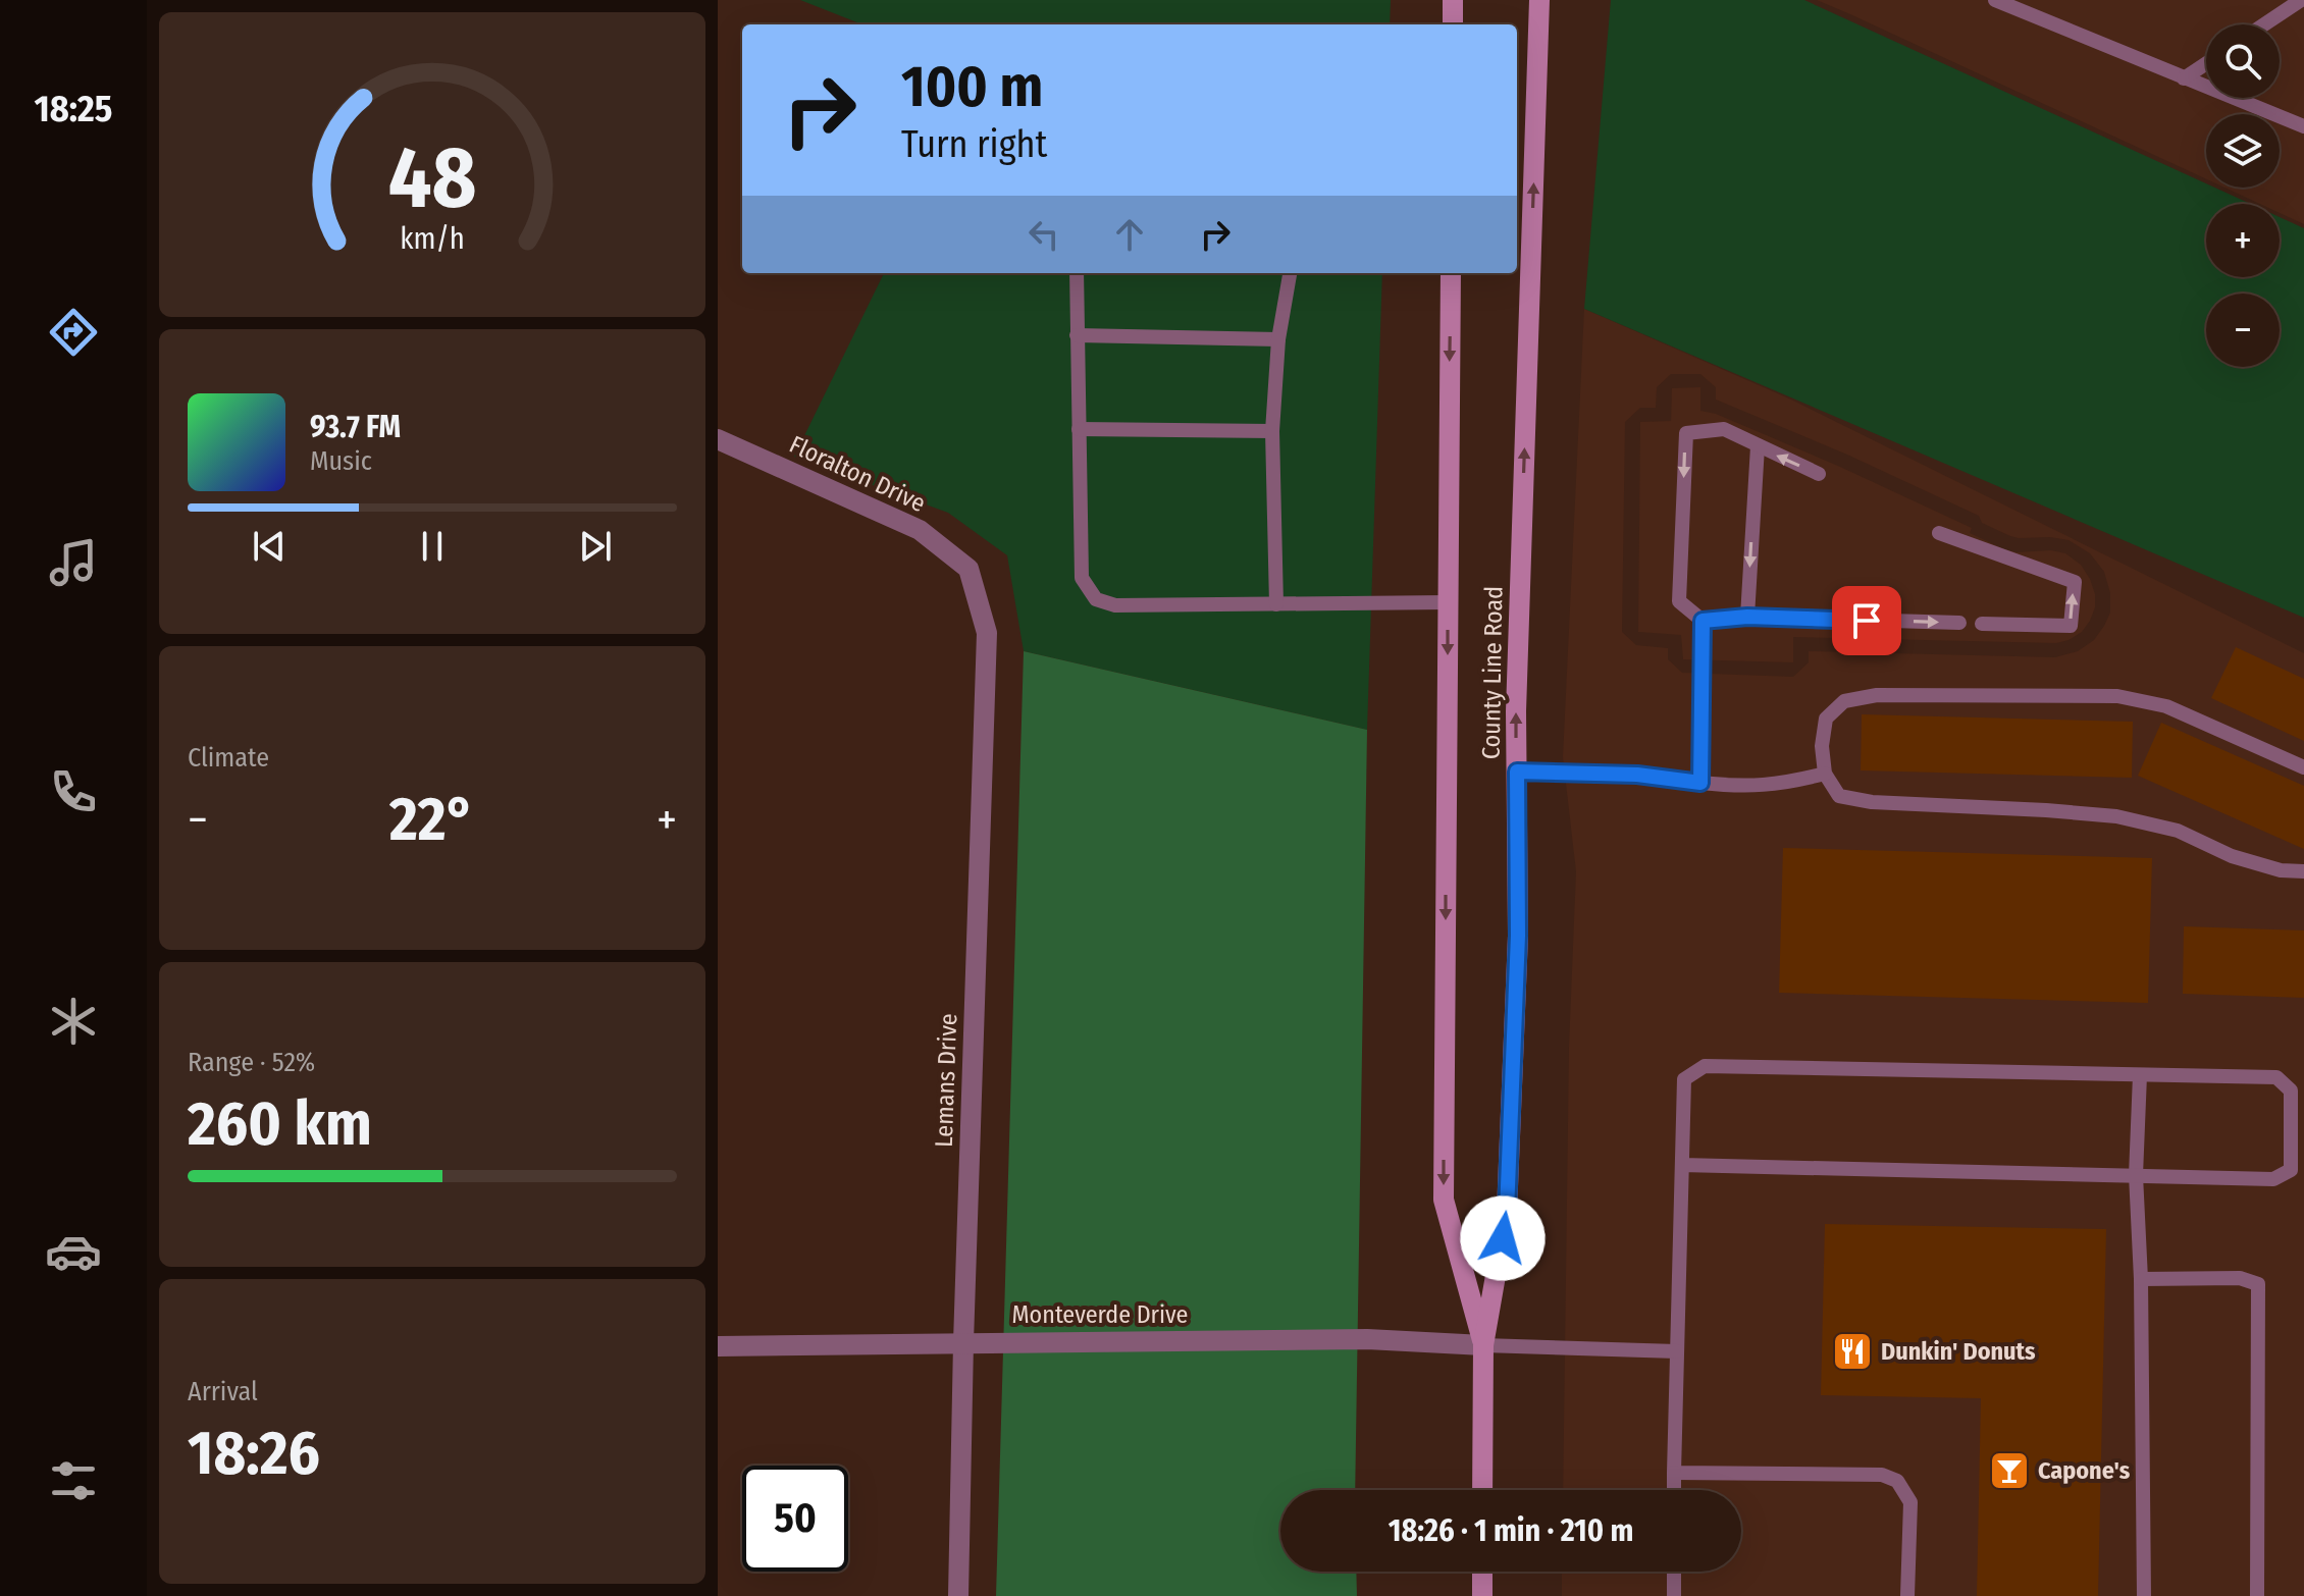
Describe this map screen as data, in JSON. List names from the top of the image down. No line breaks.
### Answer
{"streets":{"main road":["County Line Road"],"street":["Floralton Drive","Lemans Drive","Monteverde Drive"]},"crossings":[["Floralton Drive","Lemans Drive"],["County Line Road","Monteverde Drive"],["Lemans Drive","Monteverde Drive"]],"places":{"restaurant":["Dunkin' Donuts"],"bar":["Capone's"]},"page":{"tabs":"18:25","map_buttons":["+","−"],"turn":["100 m","Turn right"],"song":["93.7 FM","Music"],"tile":["Climate",["Range · 52%","260 km"],["Arrival","18:26"]],"heat":["−","22°","+"],"limit":"50","trip":"18:26 · 1 min · 210 m","gauge":["48","km/h"]}}
